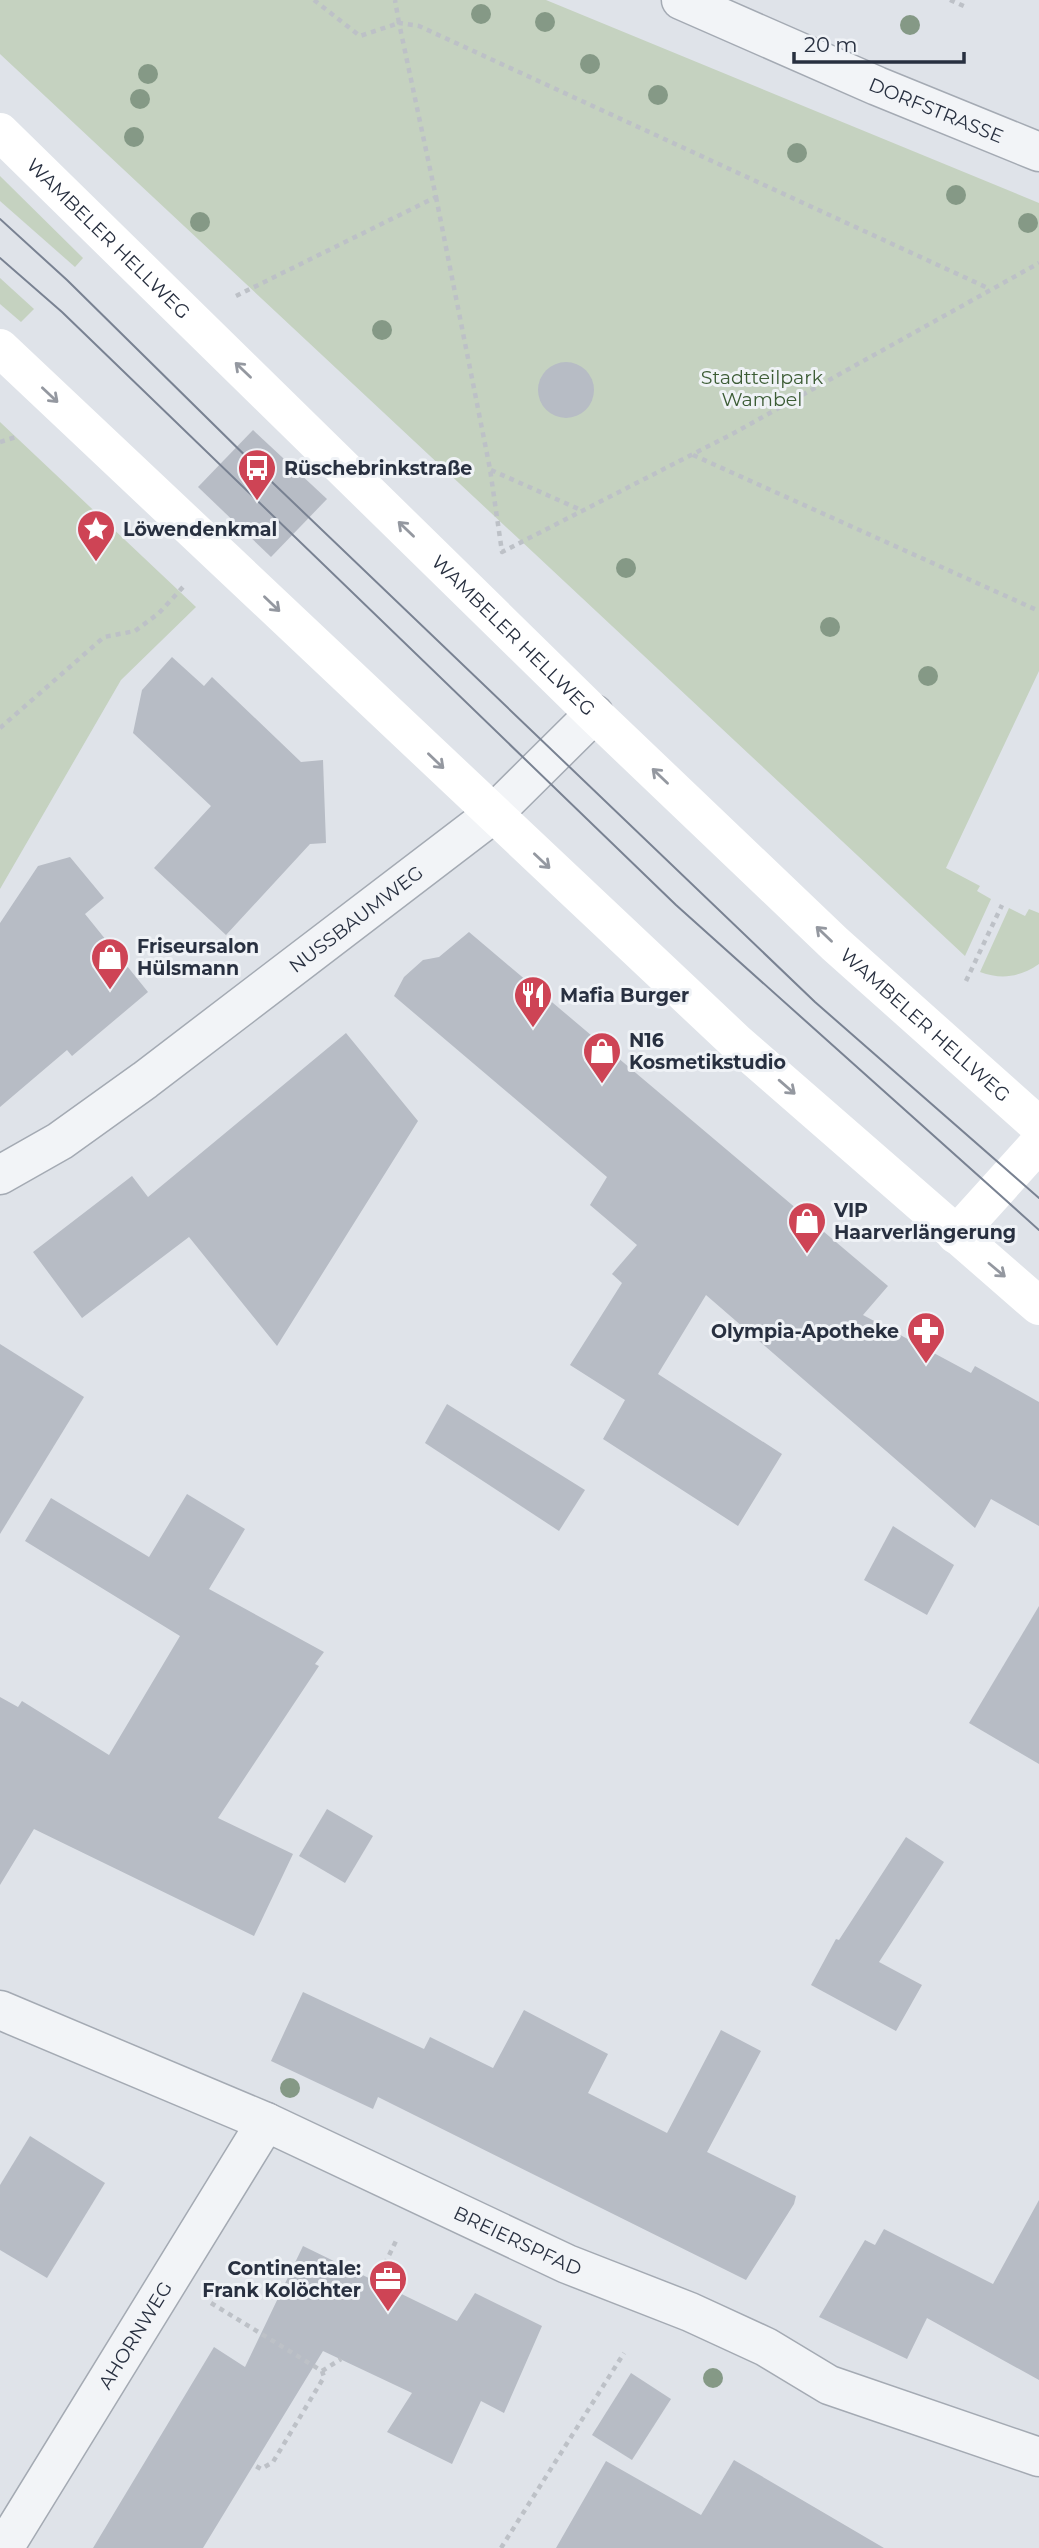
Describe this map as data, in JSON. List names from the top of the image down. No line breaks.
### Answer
{"streets":{"main road":["WAMBELER HELLWEG"],"street":["DORFSTRASSE","NUSSBAUMWEG","BREIERSPFAD","AHORNWEG"]},"crossings":[["WAMBELER HELLWEG","NUSSBAUMWEG"],["BREIERSPFAD","AHORNWEG"]],"parks":["Stadtteilpark Wambel"],"places":{"bus stop":["Rüschebrinkstraße"],"place":["Löwendenkmal"],"shop":["Friseursalon Hülsmann","N16 Kosmetikstudio","VIP Haarverlängerung"],"restaurant":["Mafia Burger"],"pharmacy":["Olympia-Apotheke"],"office":["Continentale: Frank Kolöchter"]},"scale_bar":"20 m"}
